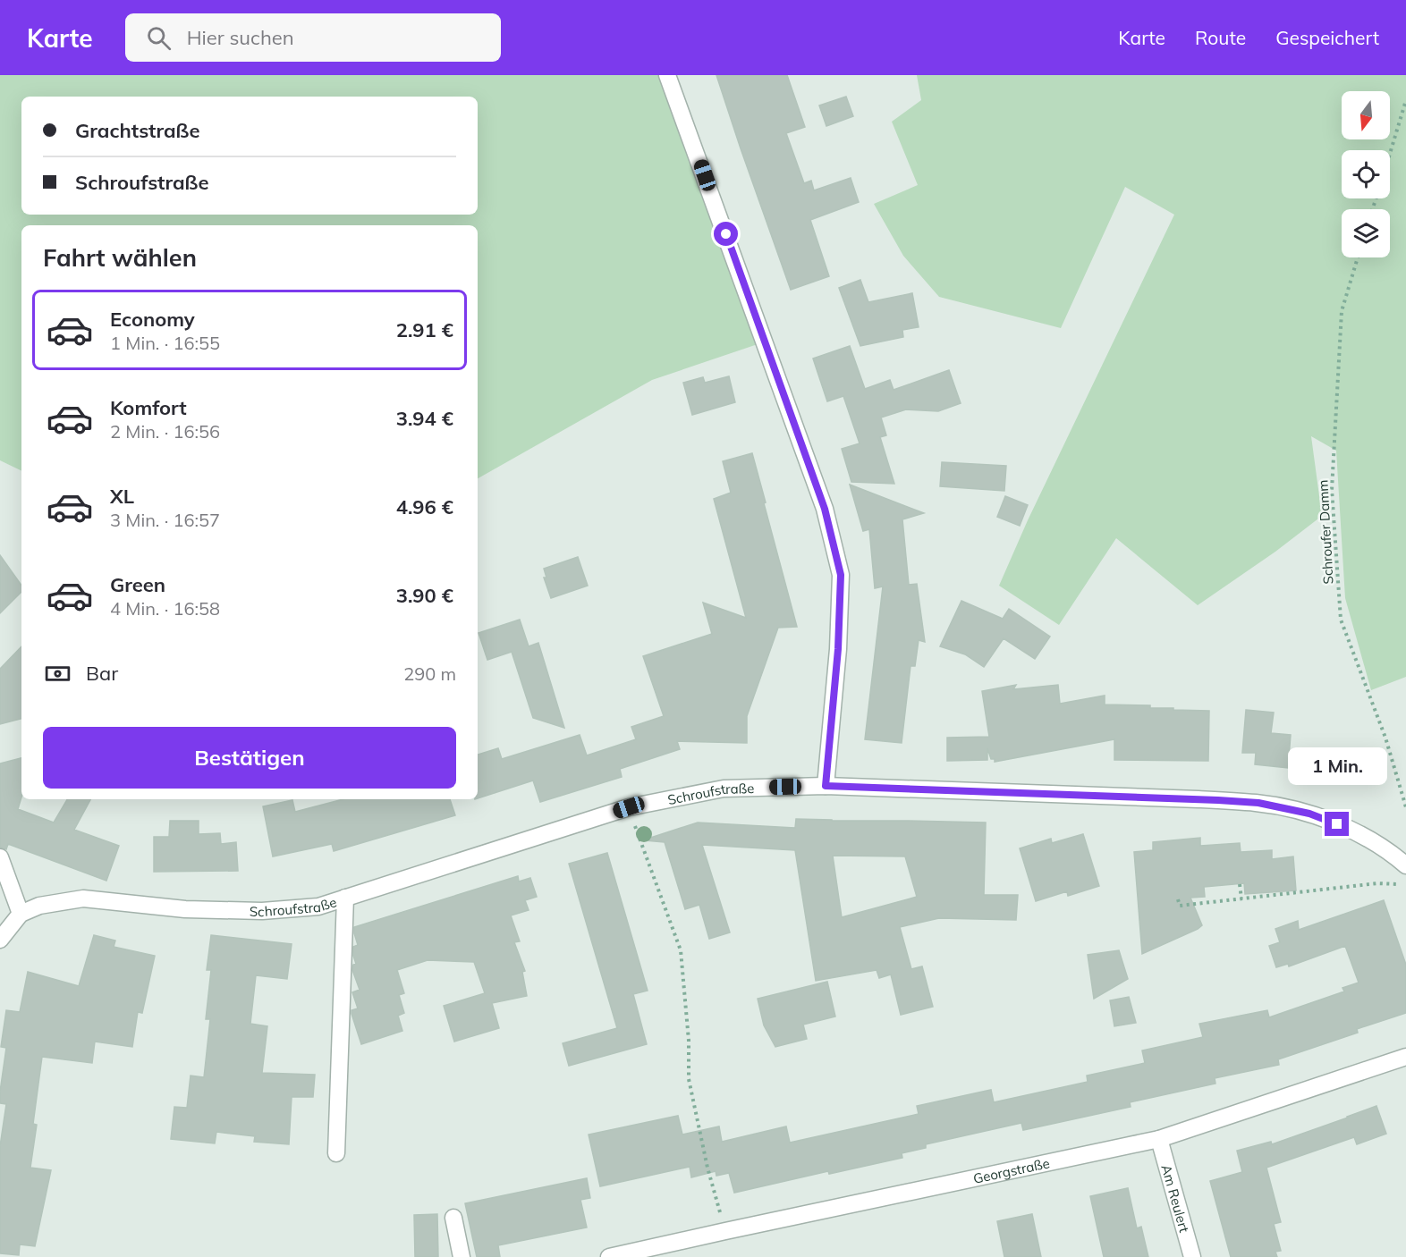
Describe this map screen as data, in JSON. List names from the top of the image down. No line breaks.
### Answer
{"streets":{"street":["Schroufstraße","Georgstraße","Am Reulert"],"path":["Schroufer Damm"]},"crossings":[["Georgstraße","Am Reulert"]],"north":"bottom","page":{"header":"Karte","search":"Hier suchen","nav":["Karte","Route","Gespeichert"],"banner":["Grachtstraße","Schroufstraße"],"heading":"Fahrt wählen","list":[{"name":"Economy","note":"1 Min. · 16:55","value":"2.91 €"},{"name":"Komfort","note":"2 Min. · 16:56","value":"3.94 €"},{"name":"XL","note":"3 Min. · 16:57","value":"4.96 €"},{"name":"Green","note":"4 Min. · 16:58","value":"3.90 €"}],"pay":["Bar","290 m"],"buttons":"Bestätigen","bubble":"1 Min."}}
